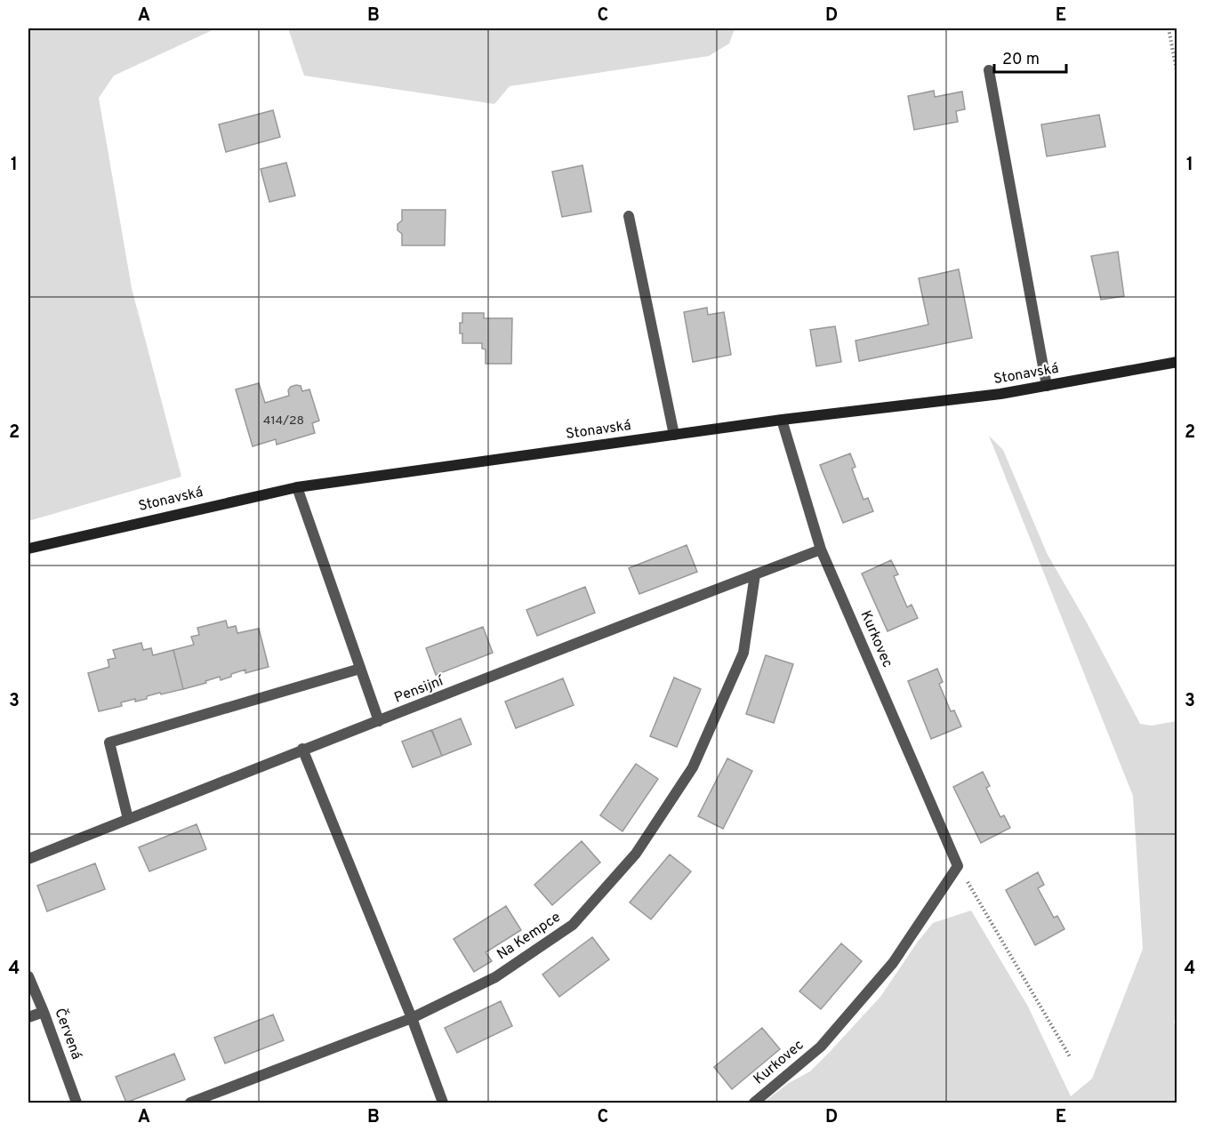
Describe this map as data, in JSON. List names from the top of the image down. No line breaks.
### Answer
{"streets":{"main road":["Stonavská"],"street":["Kurkovec","Pensijní","Na Kempce","Červená"]},"crossings":[["Stonavská","Kurkovec"],["Kurkovec","Pensijní"],["Pensijní","Na Kempce"]],"house_numbers":["414/28"],"scale_bar":"20 m","grid":{"columns":["A","B","C","D","E"],"rows":["1","2","3","4"]}}
